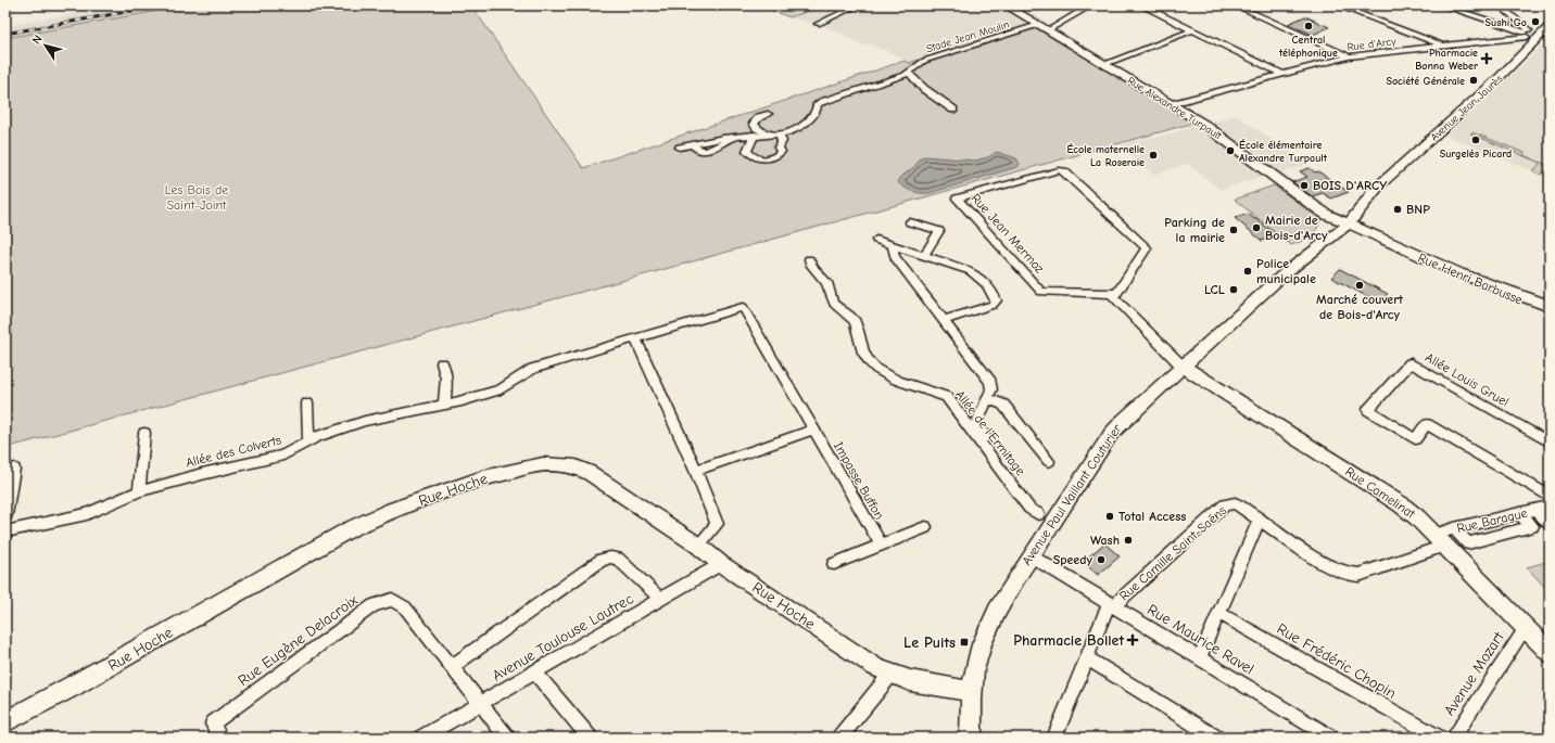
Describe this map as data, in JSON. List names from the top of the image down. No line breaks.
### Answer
{"streets":{"street":["Stade Jean Moulin","Rue d'Arcy","Rue Alexandre Turpault","Avenue Jean Jaurès","Rue Jean Mermoz","Rue Henri Barbusse","Allée Louis Gruel","Allée de l'Ermitage","Allée des Colverts","Impasse Buffon","Rue Hoche","Rue Camelinat","Avenue Paul Vaillant Couturier","Rue Barague","Rue Camille Saint-Saëns","Avenue Toulouse Lautrec","Rue Maurice Ravel","Rue Eugène Delacroix","Rue Frédéric Chopin","Avenue Mozart"]},"crossings":[["Stade Jean Moulin","Rue Alexandre Turpault"],["Rue d'Arcy","Rue Alexandre Turpault"],["Rue d'Arcy","Avenue Jean Jaurès"],["Rue Alexandre Turpault","Avenue Jean Jaurès"],["Rue Alexandre Turpault","Rue Henri Barbusse"],["Rue Alexandre Turpault","Avenue Paul Vaillant Couturier"],["Avenue Jean Jaurès","Rue Henri Barbusse"],["Avenue Jean Jaurès","Avenue Paul Vaillant Couturier"],["Rue Henri Barbusse","Avenue Paul Vaillant Couturier"],["Allée de l'Ermitage","Avenue Paul Vaillant Couturier"],["Allée des Colverts","Impasse Buffon"],["Rue Hoche","Avenue Paul Vaillant Couturier"],["Rue Hoche","Avenue Toulouse Lautrec"],["Rue Camelinat","Avenue Paul Vaillant Couturier"],["Rue Camelinat","Rue Barague"],["Rue Camelinat","Rue Camille Saint-Saëns"],["Rue Camelinat","Avenue Mozart"],["Avenue Paul Vaillant Couturier","Rue Maurice Ravel"],["Rue Barague","Rue Camille Saint-Saëns"],["Rue Camille Saint-Saëns","Rue Maurice Ravel"],["Avenue Toulouse Lautrec","Rue Eugène Delacroix"]],"parks":["Les Bois de Saint-Joint"],"places":{"other":["Sushi Go","Central téléphonique","Société Générale","Surgelés Picard","École élémentaire Alexandre Turpault","École maternelle La Roseraie","BOIS D'ARCY","BNP","Mairie de Bois-d'Arcy","Parking de la mairie","Police municipale","Marché couvert de Bois-d'Arcy","LCL","Total Access","Wash","Speedy"],"health":["Pharmacie Bonna Weber","Pharmacie Bollet"],"transit":["Le Puits"]},"north":"top left"}
